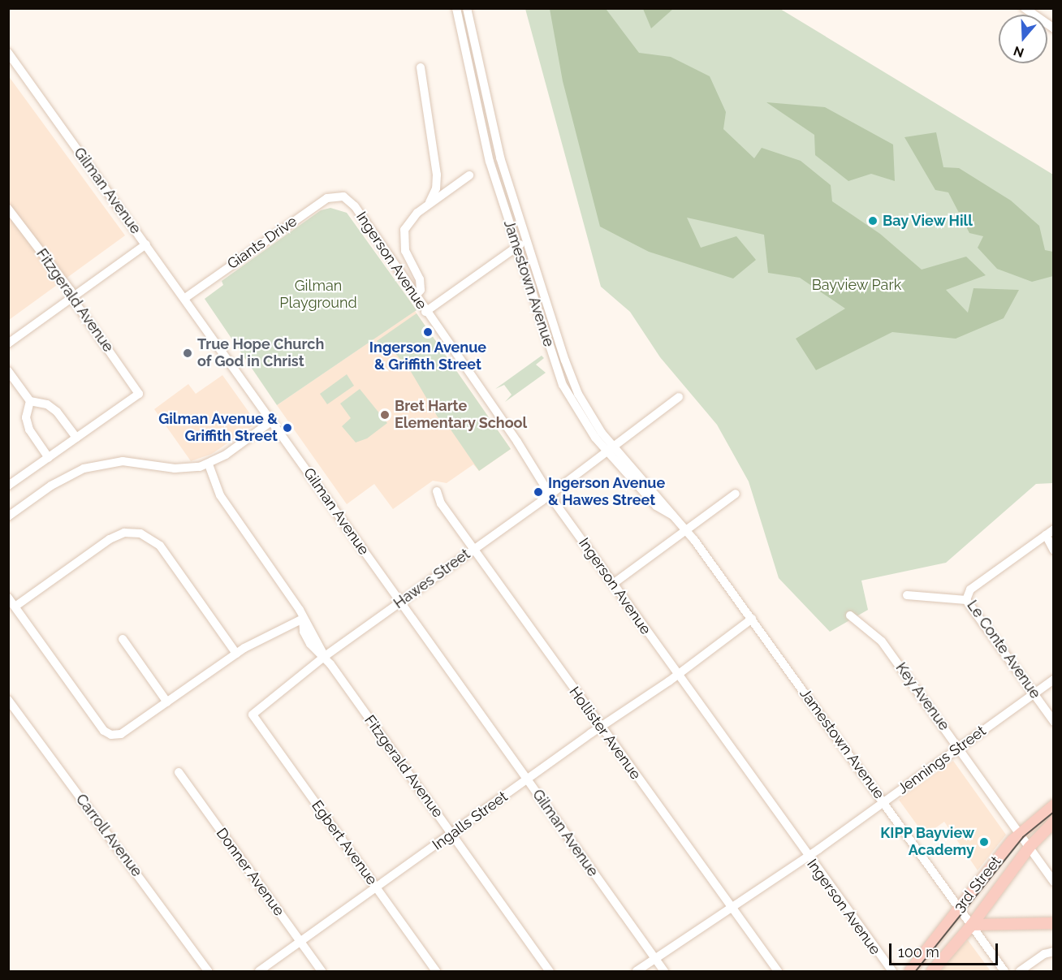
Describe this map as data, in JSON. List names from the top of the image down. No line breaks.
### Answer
{"streets":{"main road":["3rd Street"],"street":["Gilman Avenue","Giants Drive","Ingerson Avenue","Jamestown Avenue","Fitzgerald Avenue","Hawes Street","Le Conte Avenue","Key Avenue","Hollister Avenue","Jennings Street","Ingalls Street","Carroll Avenue","Egbert Avenue","Donner Avenue"]},"crossings":[["Gilman Avenue","Giants Drive"],["Gilman Avenue","Hawes Street"],["Gilman Avenue","Jennings Street"],["Gilman Avenue","Ingalls Street"],["Giants Drive","Ingerson Avenue"],["Ingerson Avenue","Hawes Street"],["Ingerson Avenue","Jennings Street"],["Ingerson Avenue","Ingalls Street"],["Jamestown Avenue","Hawes Street"],["Jamestown Avenue","Jennings Street"],["Jamestown Avenue","Ingalls Street"],["Jamestown Avenue","3rd Street"],["Fitzgerald Avenue","Hawes Street"],["Fitzgerald Avenue","Ingalls Street"],["Hawes Street","Hollister Avenue"],["Hawes Street","Egbert Avenue"],["Le Conte Avenue","Jennings Street"],["Key Avenue","Jennings Street"],["Key Avenue","3rd Street"],["Hollister Avenue","Jennings Street"],["Hollister Avenue","Ingalls Street"],["Ingalls Street","Egbert Avenue"],["Ingalls Street","Donner Avenue"]],"parks":["Bayview Park","Gilman Playground"],"places":["Bay View Hill","Ingerson Avenue & Griffith Street","True Hope Church of God in Christ","Bret Harte Elementary School","Gilman Avenue & Griffith Street","Ingerson Avenue & Hawes Street","KIPP Bayview Academy"],"scale_bar":"100 m","north":"bottom"}
